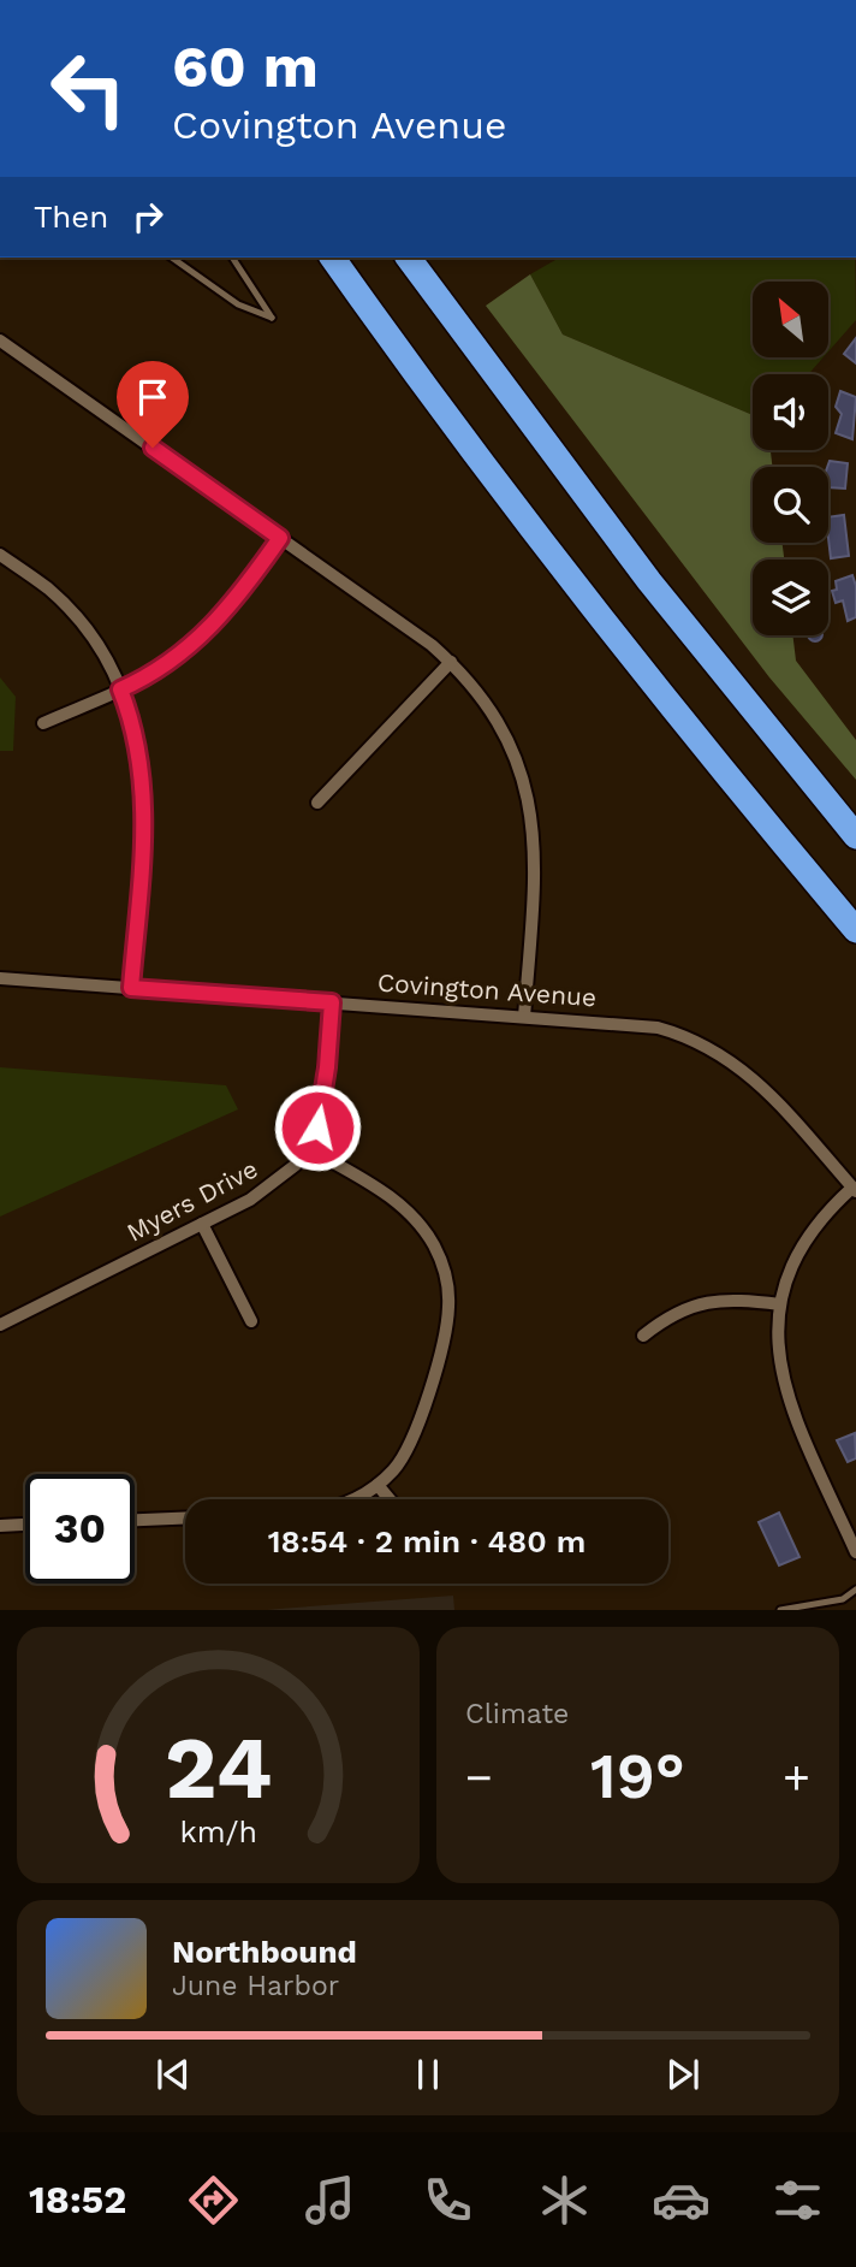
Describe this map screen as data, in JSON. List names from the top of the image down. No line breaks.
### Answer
{"streets":{"street":["Covington Avenue","Myers Drive"]},"crossings":[["Covington Avenue","Myers Drive"]],"north":"top left","page":{"turn":["60 m","Covington Avenue"],"then":"Then","limit":"30","trip":"18:54 · 2 min · 480 m","tile":"Climate","heat":["−","19°","+"],"song":["Northbound","June Harbor"],"tabs":"18:52","gauge":["24","km/h"]}}
